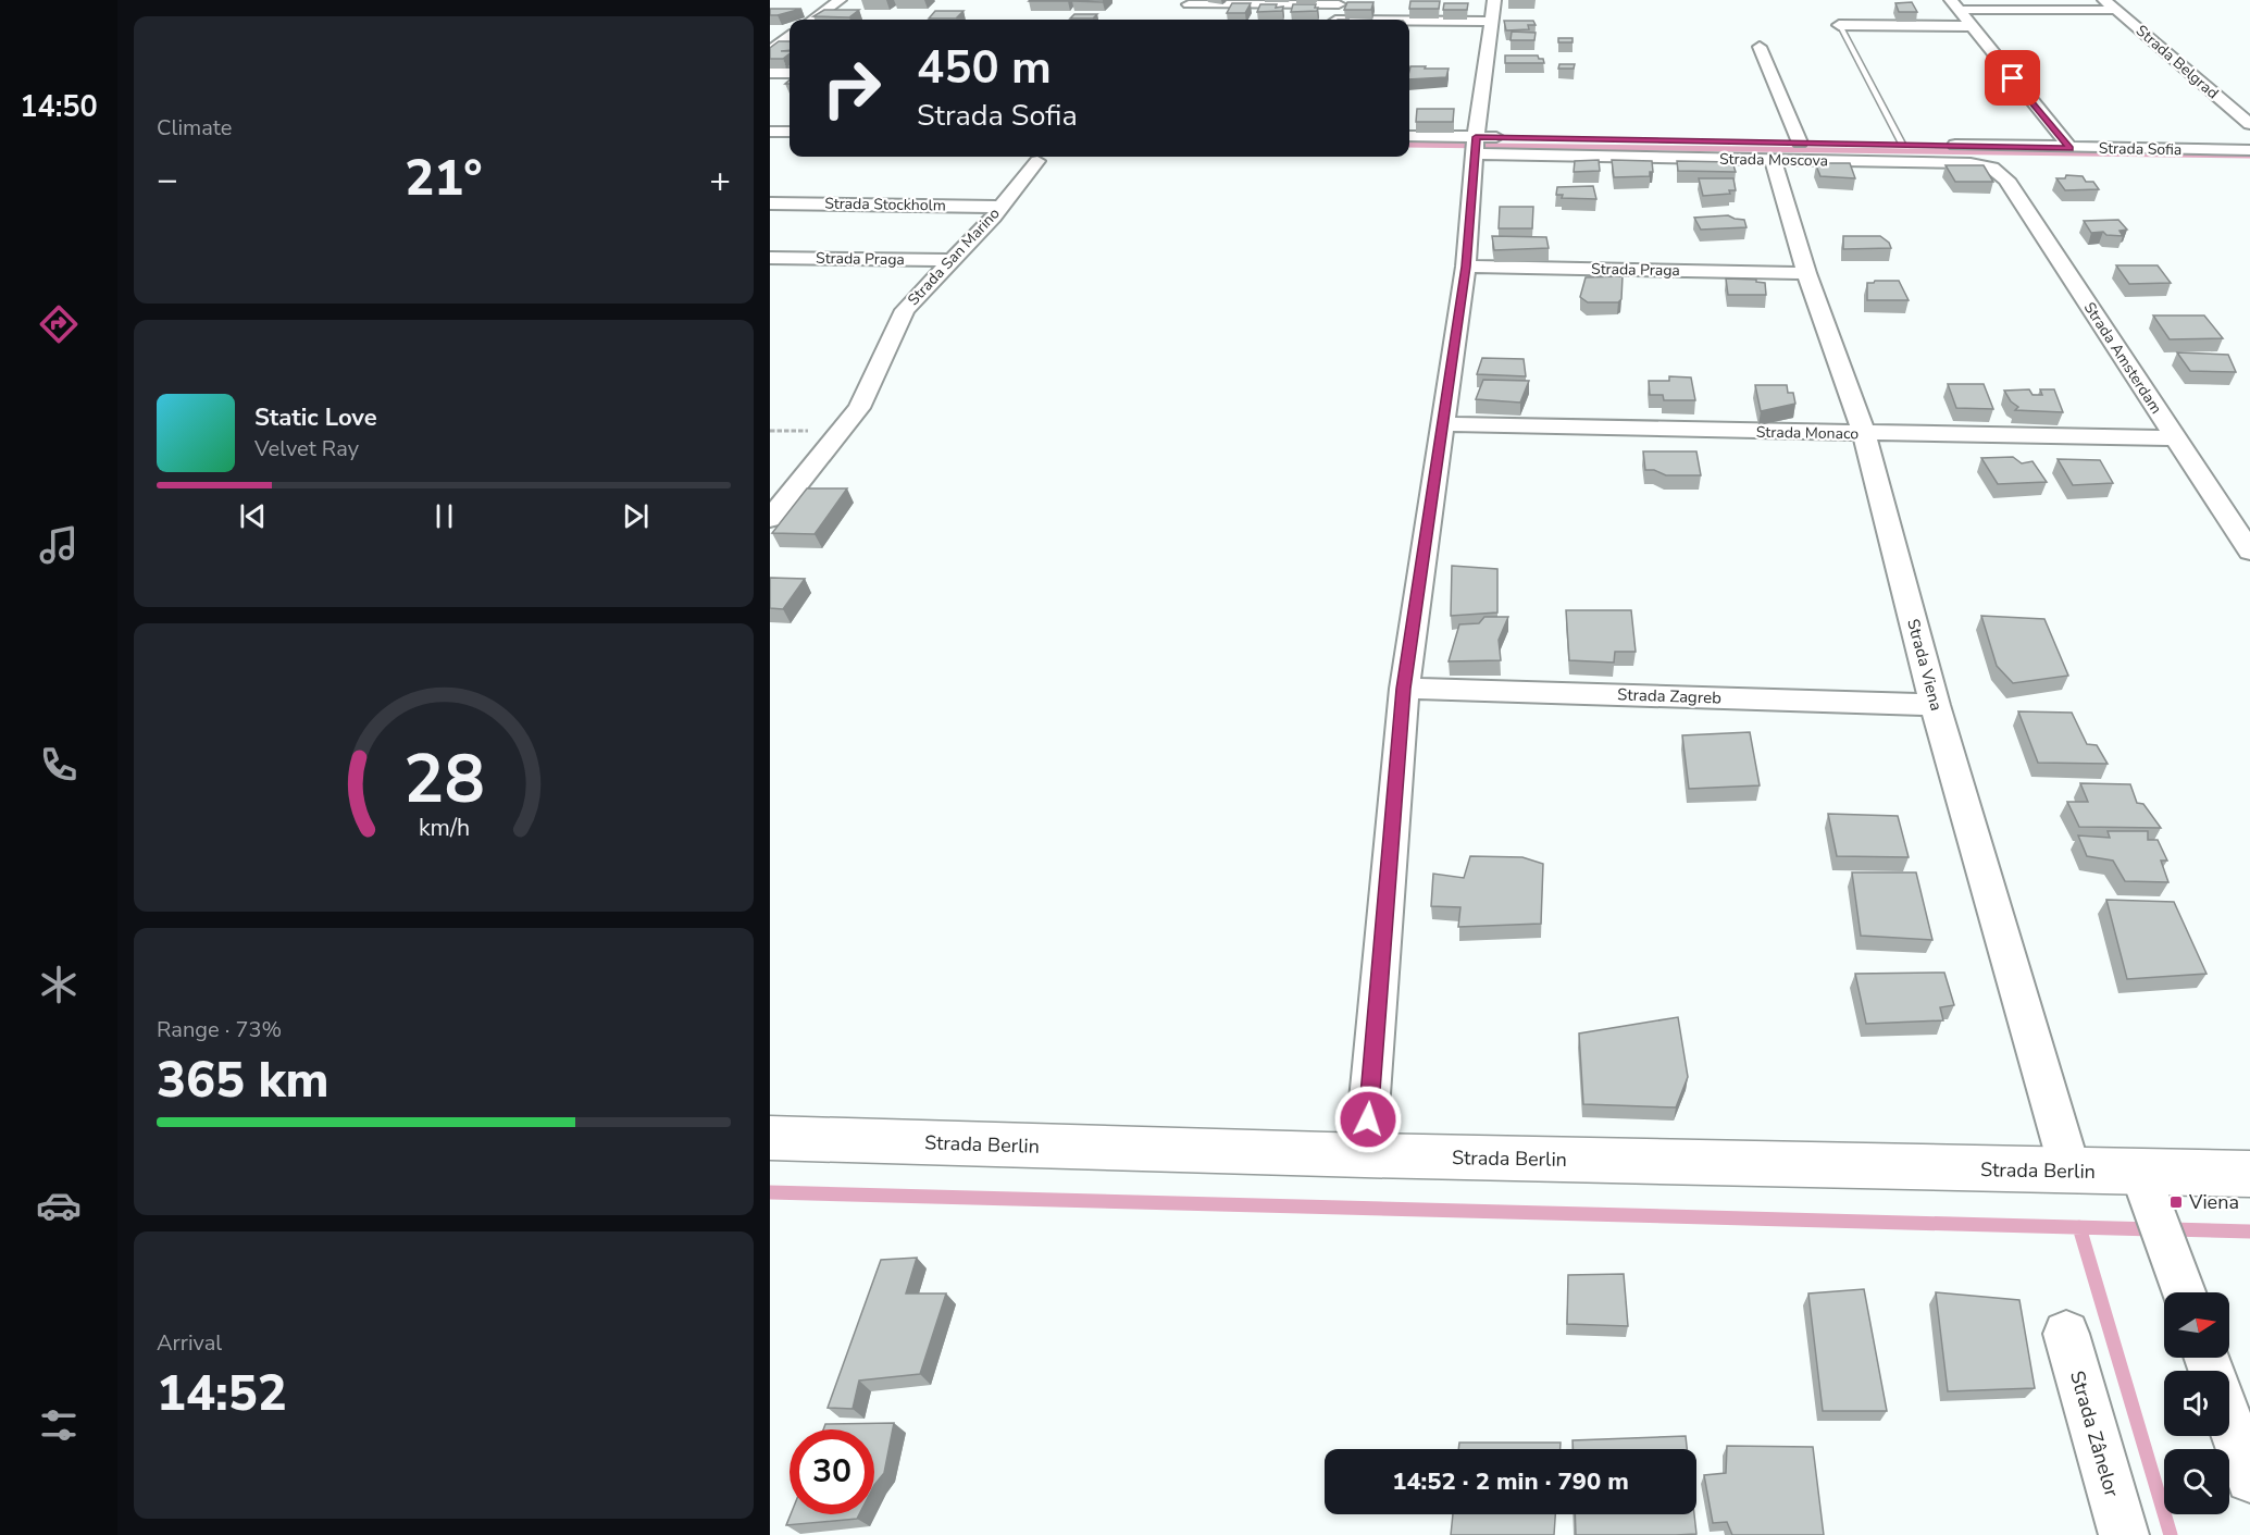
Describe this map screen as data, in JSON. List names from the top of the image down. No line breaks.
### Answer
{"streets":{"street":["Strada Belgrad","Strada Sofia","Strada Moscova","Strada Stockholm","Strada San Marino","Strada Praga","Strada Amsterdam","Strada Monaco","Strada Viena","Strada Zagreb","Strada Berlin","Strada Zânelor"]},"crossings":[["Strada Moscova","Strada Amsterdam"],["Strada Moscova","Strada Viena"],["Strada Stockholm","Strada San Marino"],["Strada San Marino","Strada Praga"],["Strada Praga","Strada Viena"],["Strada Amsterdam","Strada Monaco"],["Strada Monaco","Strada Viena"],["Strada Viena","Strada Zagreb"],["Strada Viena","Strada Berlin"]],"places":{"transit":["Viena"]},"north":"right","page":{"tabs":"14:50","tile":["Climate",["Range · 73%","365 km"],["Arrival","14:52"]],"turn":["450 m","Strada Sofia"],"heat":["−","21°","+"],"song":["Static Love","Velvet Ray"],"limit":"30","trip":"14:52 · 2 min · 790 m","gauge":["28","km/h"]}}
